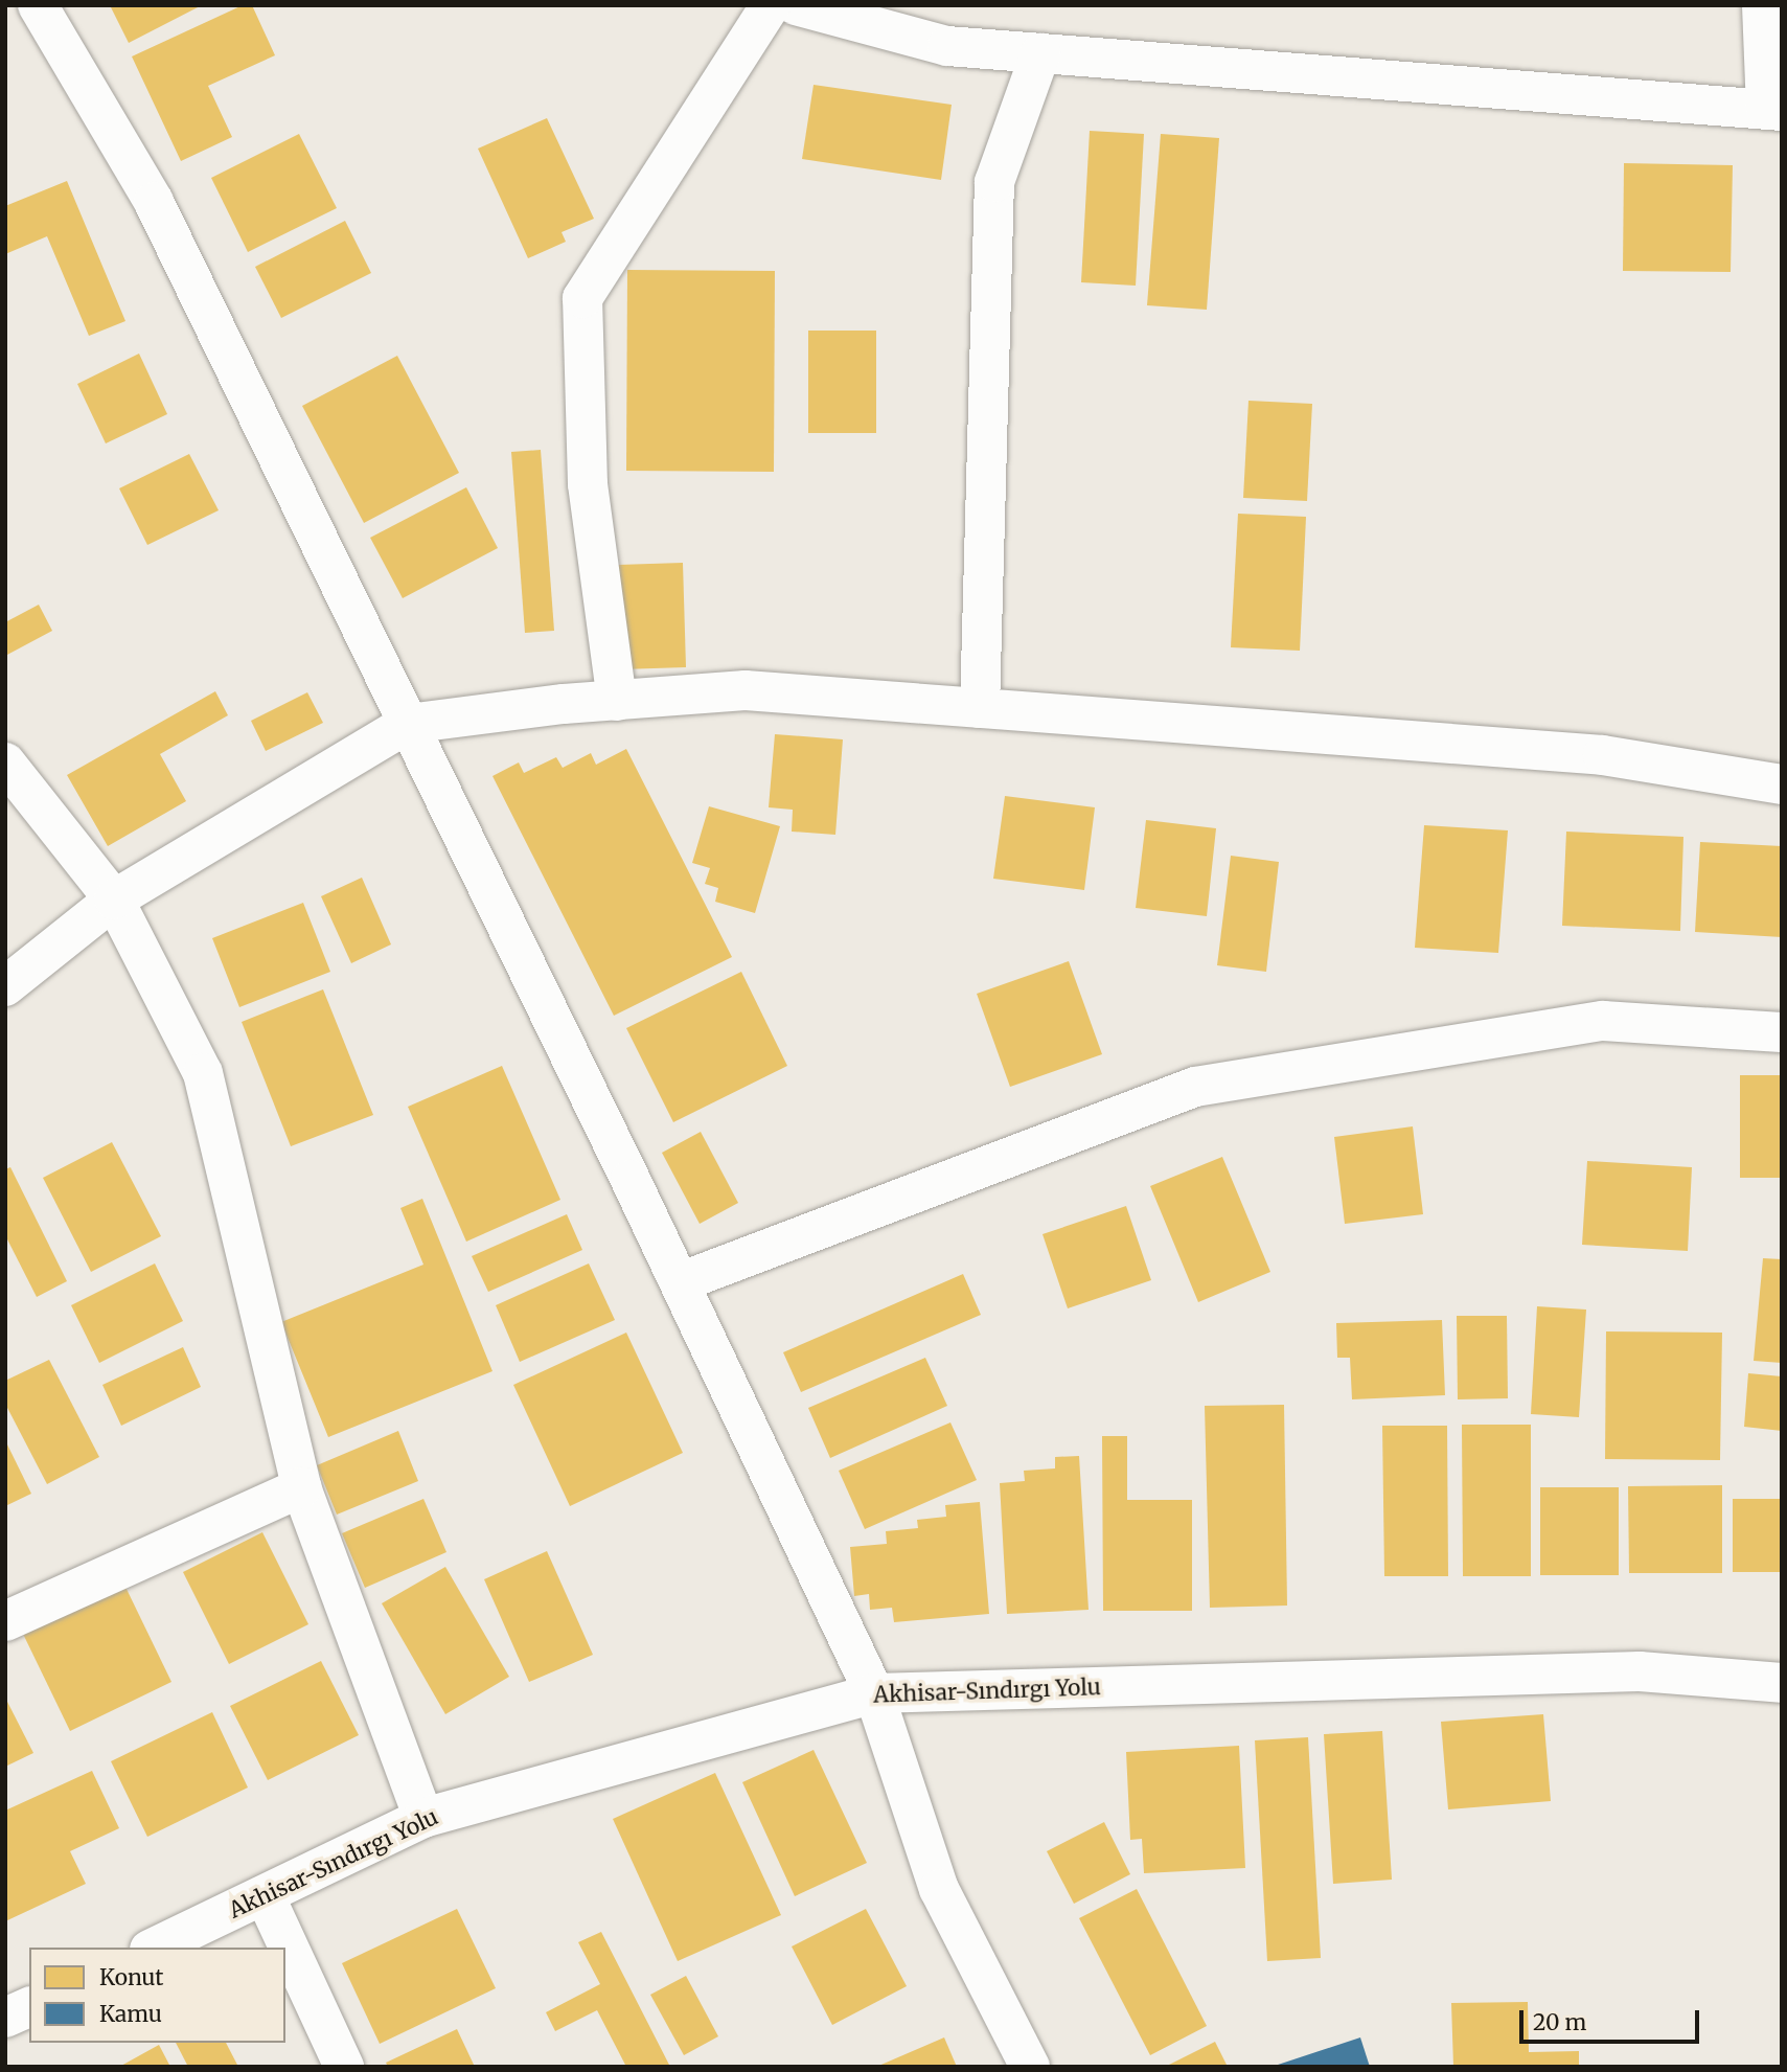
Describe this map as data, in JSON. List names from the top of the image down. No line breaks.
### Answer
{"streets":{"street":["Akhisar-Sındırgı Yolu"]},"legend":["Konut","Kamu"],"scale_bar":"20 m"}
